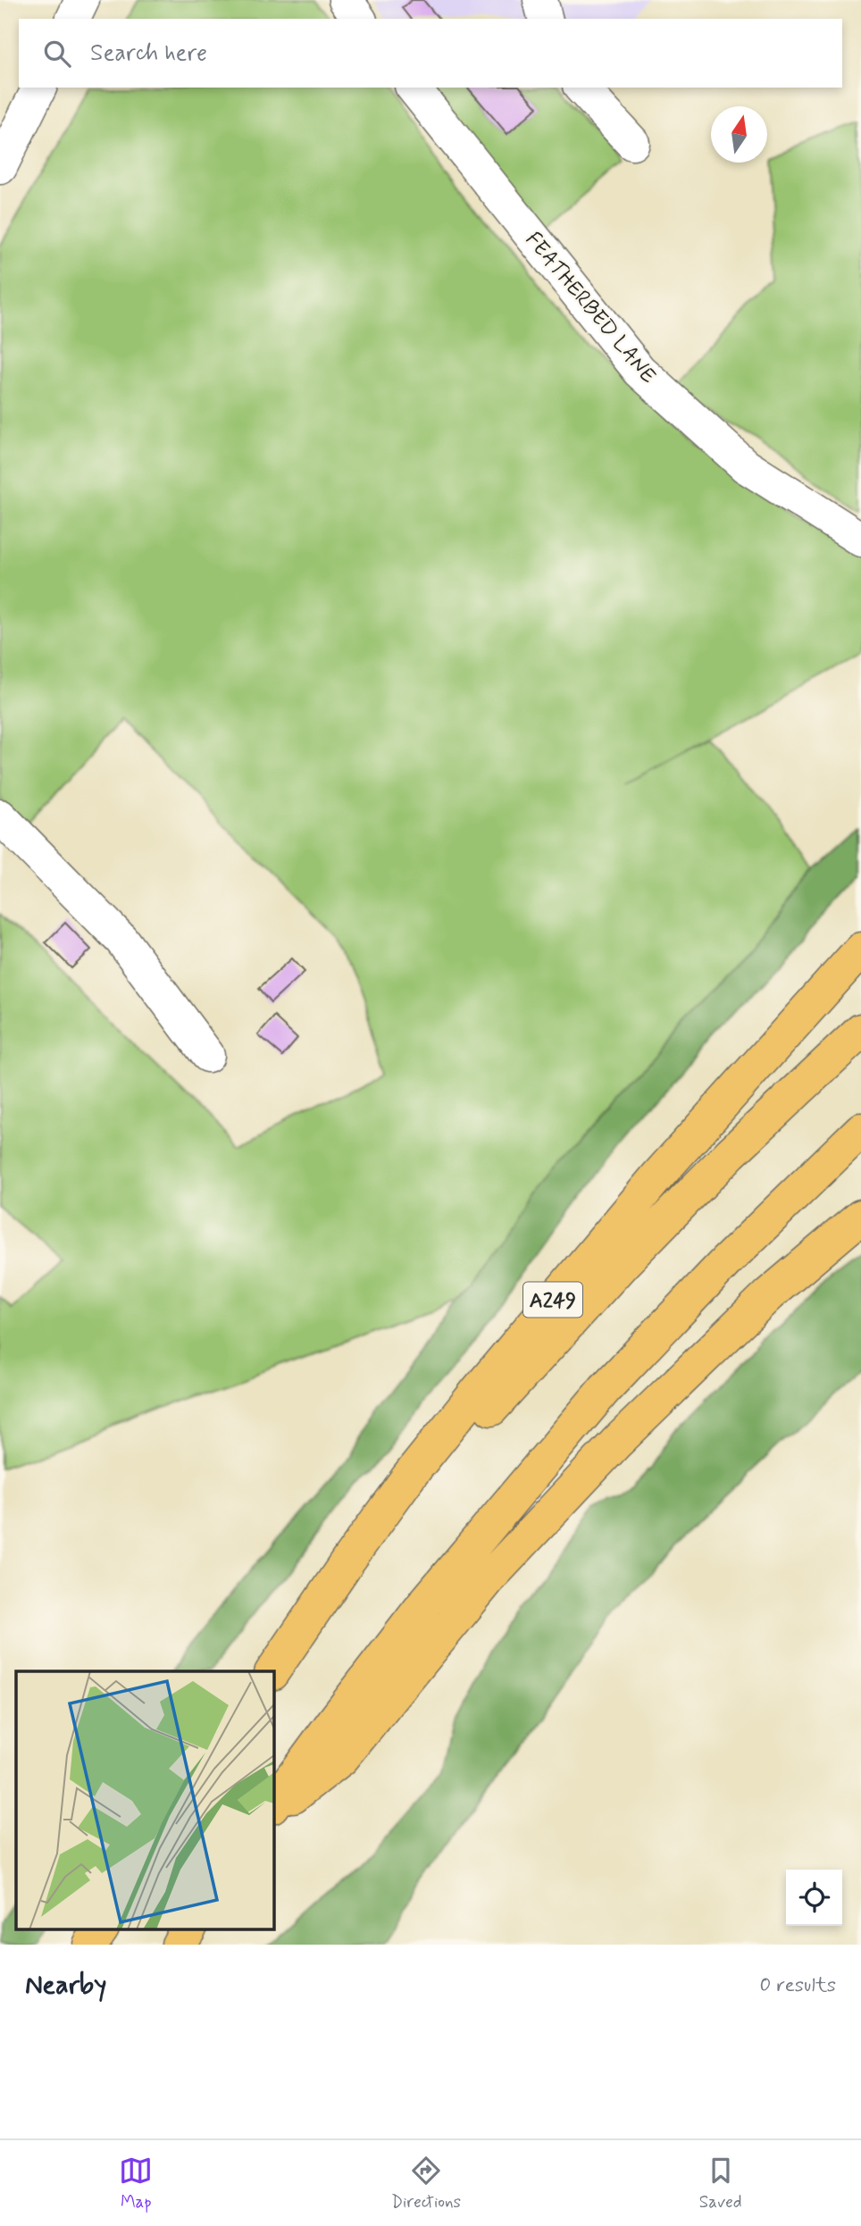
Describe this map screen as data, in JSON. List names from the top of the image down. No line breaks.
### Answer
{"streets":{"highway":["A249"],"street":["FEATHERBED LANE"]},"north":"top","page":{"search":"Search here","heading":["Nearby","0 results"],"nav":["Map","Directions","Saved"]}}
